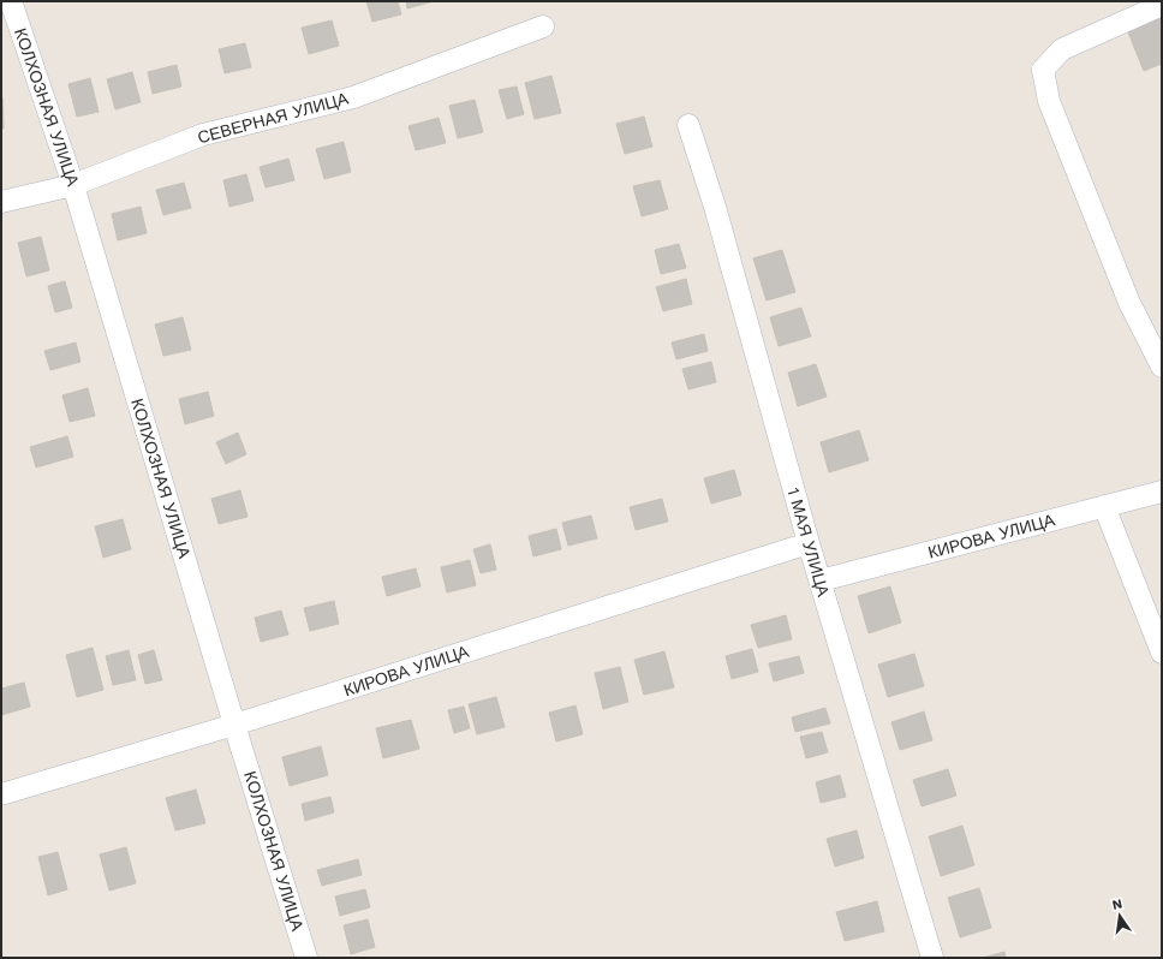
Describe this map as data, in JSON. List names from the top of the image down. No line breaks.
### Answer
{"streets":{"street":["КОЛХОЗНАЯ УЛИЦА","СЕВЕРНАЯ УЛИЦА","КИРОВА УЛИЦА","1 МАЯ УЛИЦА"]},"crossings":[["КОЛХОЗНАЯ УЛИЦА","СЕВЕРНАЯ УЛИЦА"],["КОЛХОЗНАЯ УЛИЦА","КИРОВА УЛИЦА"],["КИРОВА УЛИЦА","1 МАЯ УЛИЦА"]],"north":"top"}
